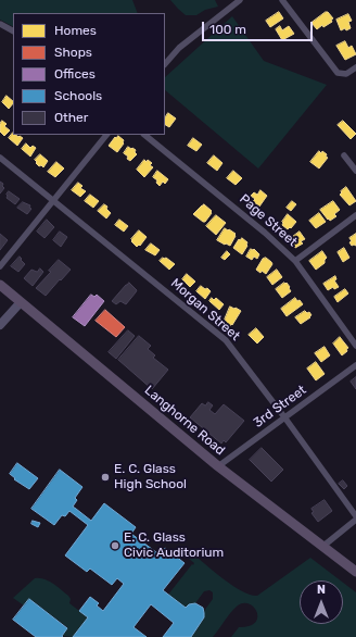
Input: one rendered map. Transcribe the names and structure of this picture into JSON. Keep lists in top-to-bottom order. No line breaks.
{"streets":{"main road":["Langhorne Road"],"street":["Page Street","Morgan Street","3rd Street"]},"crossings":[["Morgan Street","3rd Street"],["3rd Street","Langhorne Road"]],"places":["E. C. Glass High School","E. C. Glass Civic Auditorium"],"legend":["Homes","Shops","Offices","Schools","Other"],"scale_bar":"100 m","north":"top"}
